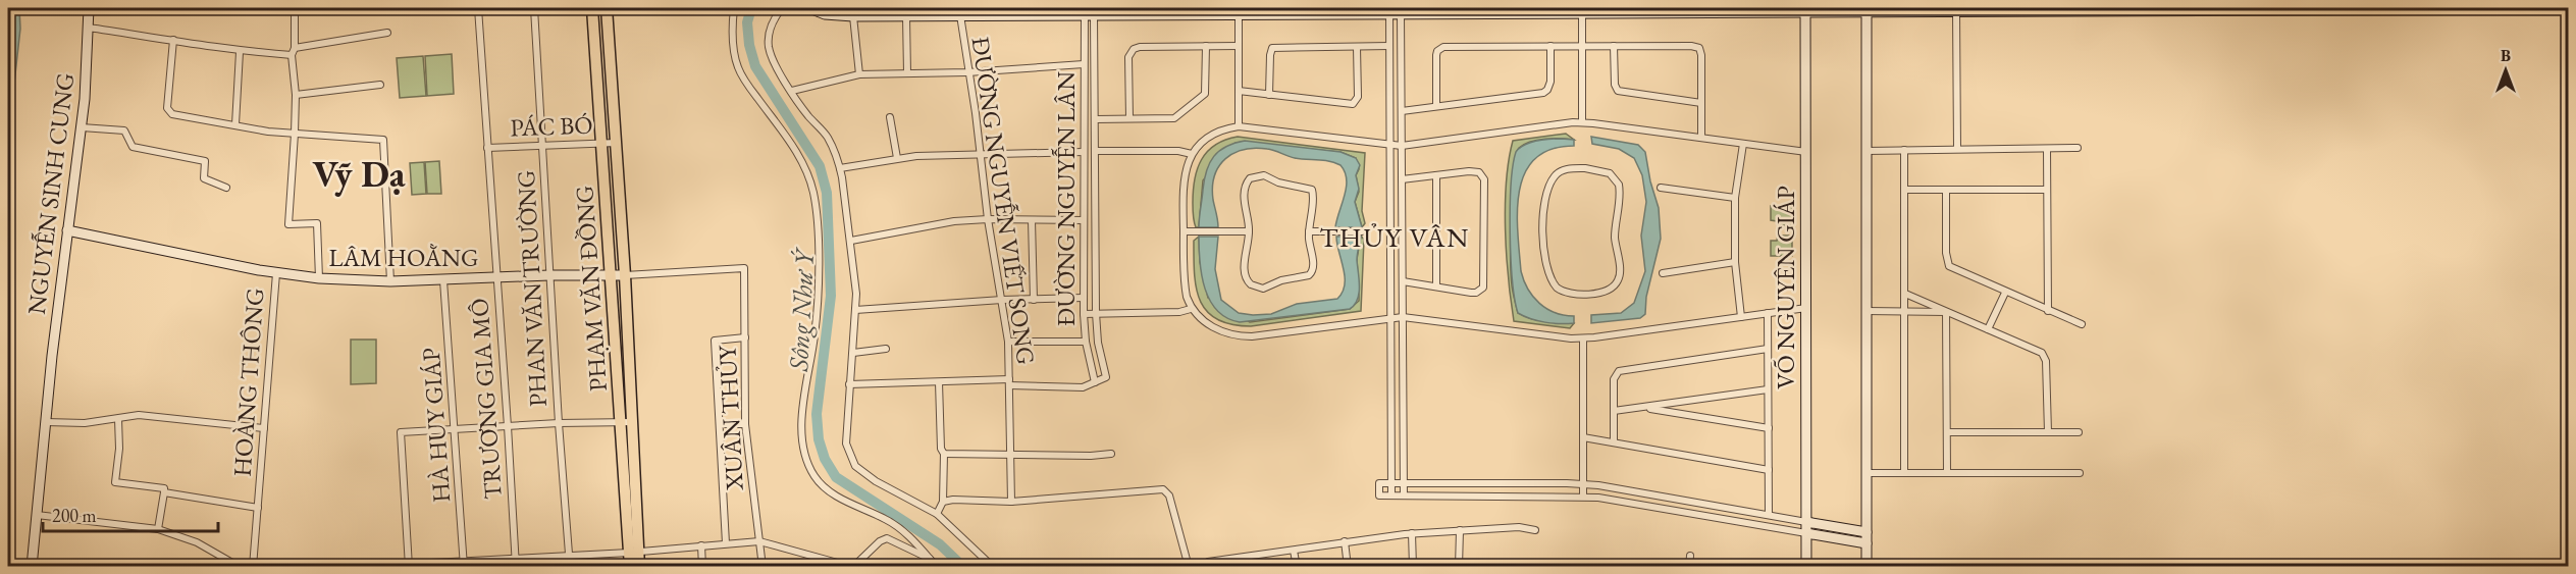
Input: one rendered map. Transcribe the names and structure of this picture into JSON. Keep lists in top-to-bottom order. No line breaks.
{"streets":{"main road":["PHẠM VĂN ĐỒNG"],"street":["PÁC BÓ","NGUYỄN SINH CUNG","ĐƯỜNG NGUYỄN LÂN","ĐƯỜNG NGUYỄN VIẾT SONG","LÂM HOẰNG","VÕ NGUYÊN GIÁP","PHAN VĂN TRƯỜNG","HOÀNG THÔNG","TRƯƠNG GIA MÔ","XUÂN THỦY","HÀ HUY GIÁP"]},"crossings":[["PÁC BÓ","PHAN VĂN TRƯỜNG"],["PÁC BÓ","PHẠM VĂN ĐỒNG"],["PÁC BÓ","TRƯƠNG GIA MÔ"],["NGUYỄN SINH CUNG","LÂM HOẰNG"],["LÂM HOẰNG","PHAN VĂN TRƯỜNG"],["LÂM HOẰNG","PHẠM VĂN ĐỒNG"],["LÂM HOẰNG","HOÀNG THÔNG"],["LÂM HOẰNG","TRƯƠNG GIA MÔ"],["LÂM HOẰNG","XUÂN THỦY"],["LÂM HOẰNG","HÀ HUY GIÁP"]],"districts":["Vỹ Dạ","THỦY VÂN"],"water":["Sông Như Ý"],"scale_bar":"200 m","north":"top"}
